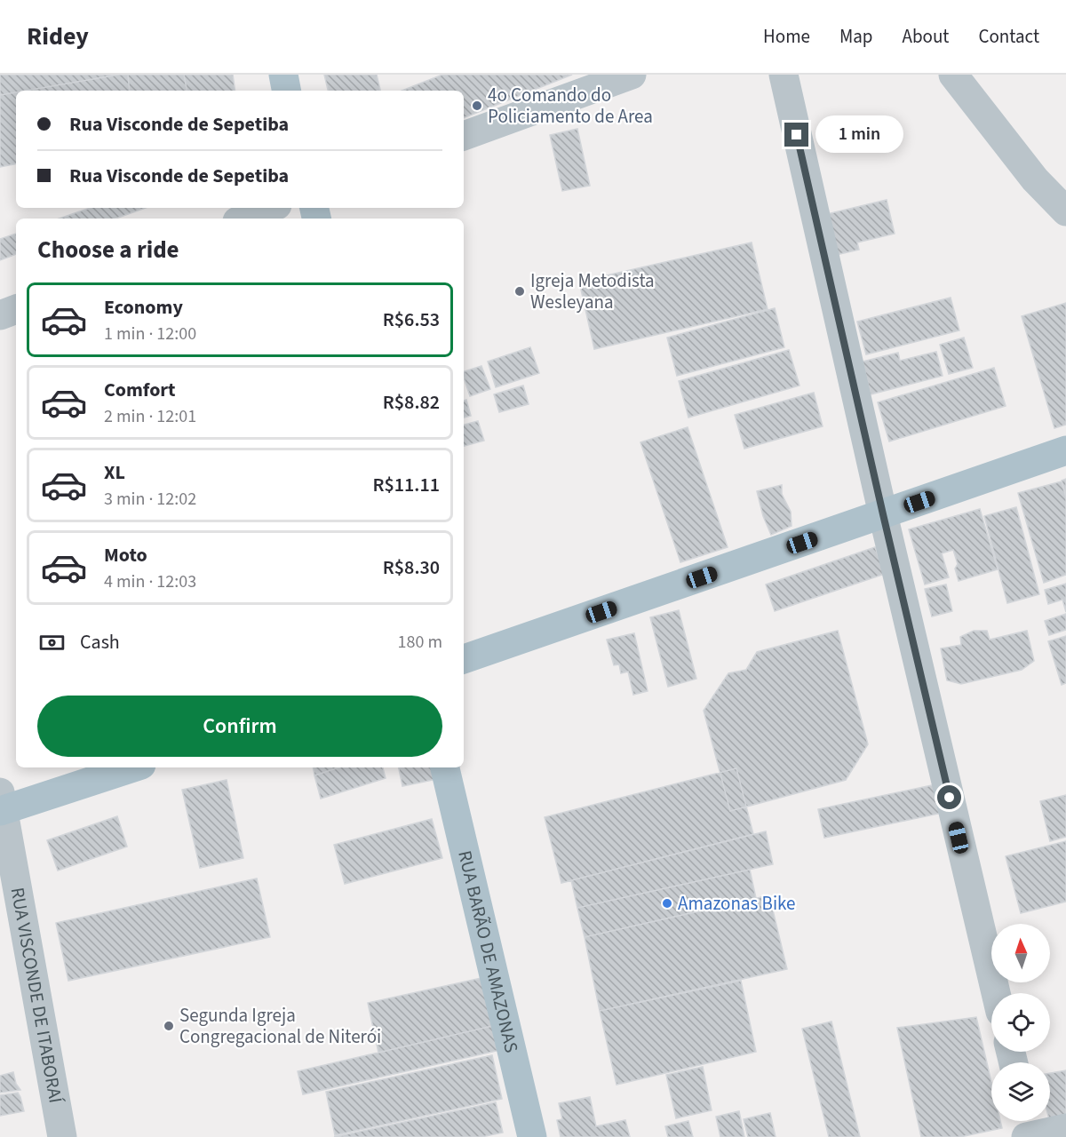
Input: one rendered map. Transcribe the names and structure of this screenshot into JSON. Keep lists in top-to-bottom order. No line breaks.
{"streets":{"main road":["RUA BARÃO DE AMAZONAS"],"street":["RUA VISCONDE DE ITABORAÍ"]},"places":["4o Comando do Policiamento de Area","Igreja Metodista Wesleyana","Amazonas Bike","Segunda Igreja Congregacional de Niterói"],"north":"top","page":{"header":"Ridey","nav":["Home","Map","About","Contact"],"banner":["Rua Visconde de Sepetiba","Rua Visconde de Sepetiba"],"bubble":"1 min","heading":"Choose a ride","list":[{"name":"Economy","note":"1 min · 12:00","value":"R$6.53"},{"name":"Comfort","note":"2 min · 12:01","value":"R$8.82"},{"name":"XL","note":"3 min · 12:02","value":"R$11.11"},{"name":"Moto","note":"4 min · 12:03","value":"R$8.30"}],"pay":["Cash","180 m"],"buttons":"Confirm"}}
